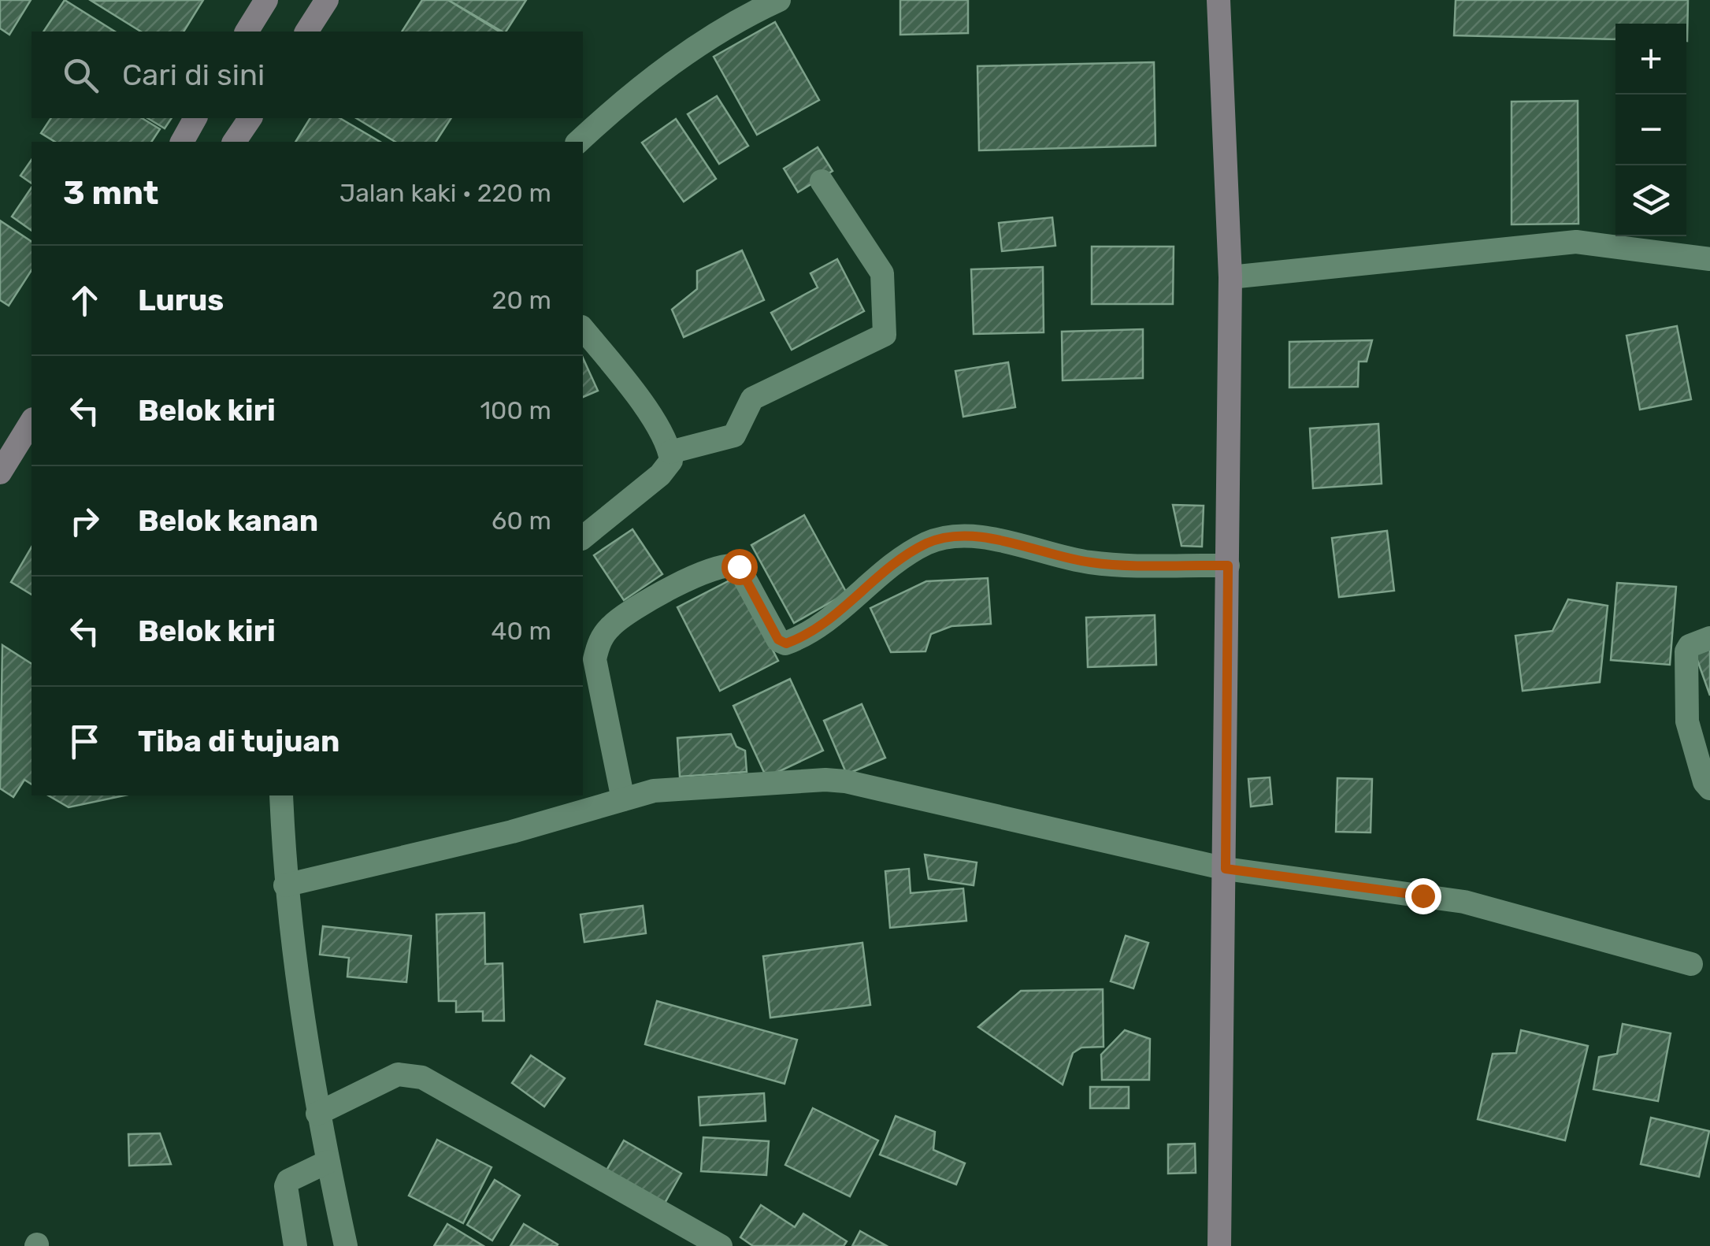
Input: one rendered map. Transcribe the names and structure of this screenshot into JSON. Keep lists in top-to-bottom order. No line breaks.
{"page":{"map_buttons":["+","−"],"search":"Cari di sini","heading":["3 mnt","Jalan kaki · 220 m"],"list":[["Lurus","20 m"],["Belok kiri","100 m"],["Belok kanan","60 m"],["Belok kiri","40 m"],"Tiba di tujuan"]}}
